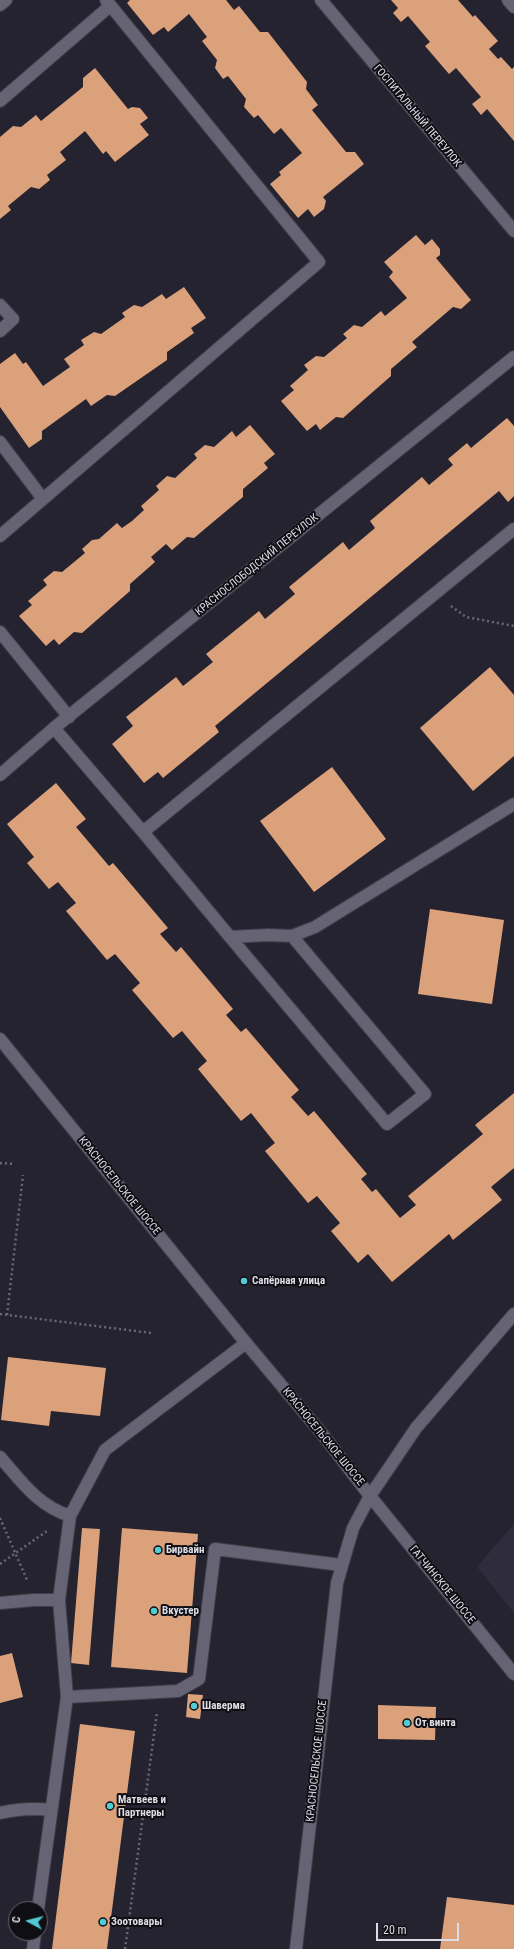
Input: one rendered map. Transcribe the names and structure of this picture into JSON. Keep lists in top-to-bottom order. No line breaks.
{"streets":{"street":["ГОСПИТАЛЬНЫЙ ПЕРЕУЛОК","КРАСНОСЛОБОДСКИЙ ПЕРЕУЛОК","КРАСНОСЕЛЬСКОЕ ШОССЕ","ГАТЧИНСКОЕ ШОССЕ"]},"crossings":[["КРАСНОСЕЛЬСКОЕ ШОССЕ","ГАТЧИНСКОЕ ШОССЕ"]],"places":["Сапёрная улица","Бирвайн","Вкустер","Шаверма","От винта","Матвеев и Партнеры","Зоотовары"],"scale_bar":"20 m","north":"left"}
